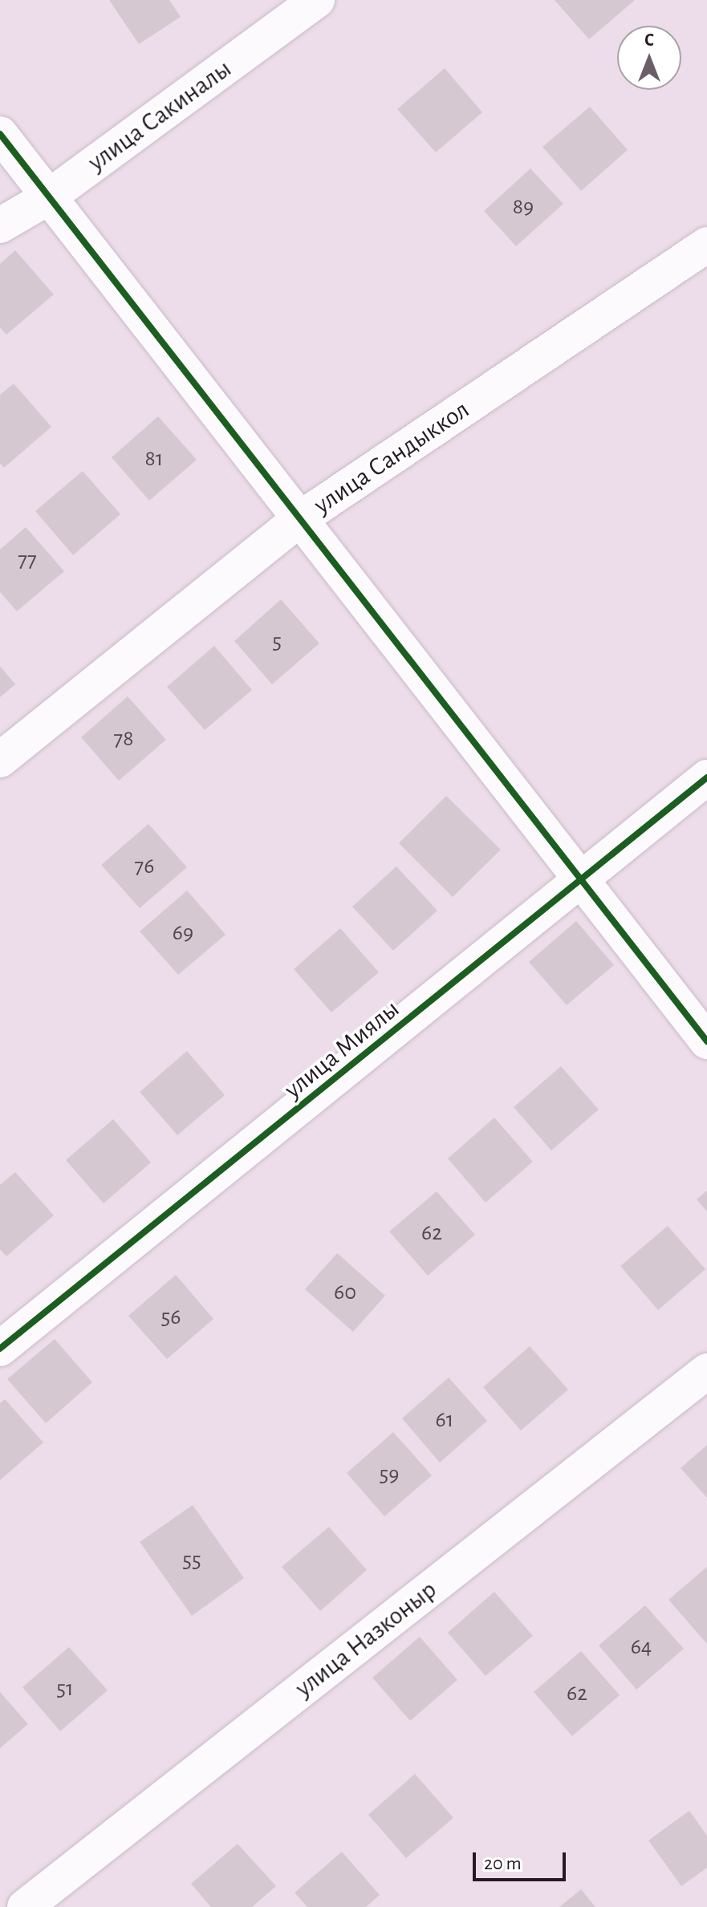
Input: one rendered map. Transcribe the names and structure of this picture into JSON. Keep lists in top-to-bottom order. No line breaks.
{"streets":{"street":["улица Сакиналы","улица Сандыккол","улица Миялы","улица Назконыр"]},"house_numbers":["89","81","77","5","78","76","69","62","60","56","61","59","55","64","51","62"],"scale_bar":"20 m","north":"top"}
